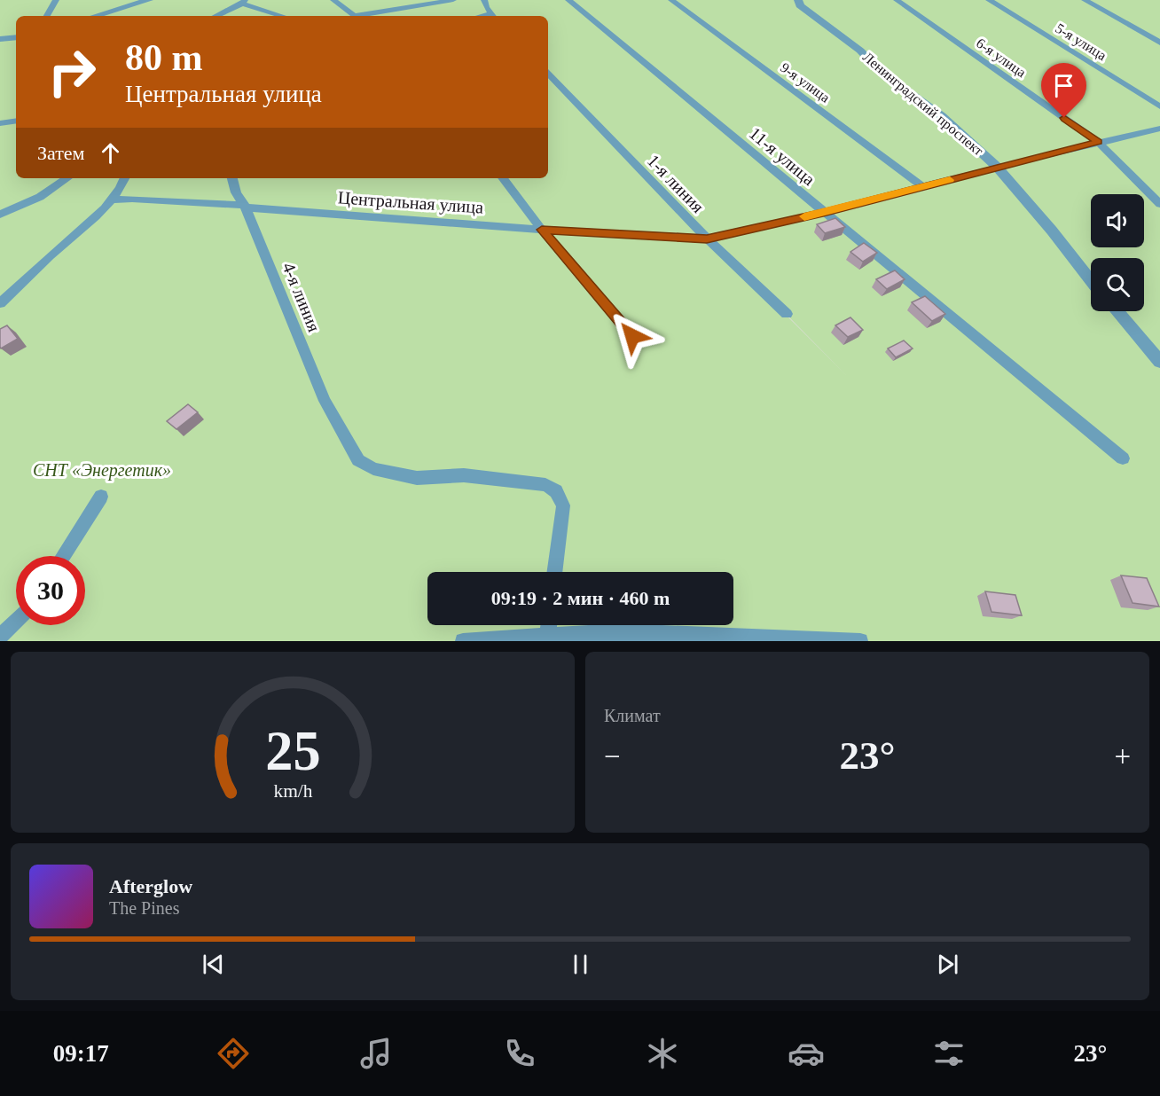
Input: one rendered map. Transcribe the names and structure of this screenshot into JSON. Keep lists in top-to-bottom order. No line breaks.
{"streets":{"street":["5-я улица","6-я улица","9-я улица","Ленинградский проспект","11-я улица","1-я линия","Центральная улица","4-я линия"]},"crossings":[["6-я улица","Центральная улица"],["9-я улица","Центральная улица"],["Ленинградский проспект","Центральная улица"],["11-я улица","Центральная улица"],["1-я линия","Центральная улица"],["Центральная улица","4-я линия"]],"parks":["СНТ «Энергетик»"],"page":{"turn":["80 m","Центральная улица"],"then":"Затем","limit":"30","trip":"09:19 · 2 мин · 460 m","tile":"Климат","heat":["−","23°","+"],"song":["Afterglow","The Pines"],"tabs":["09:17","23°"],"gauge":["25","km/h"]}}
